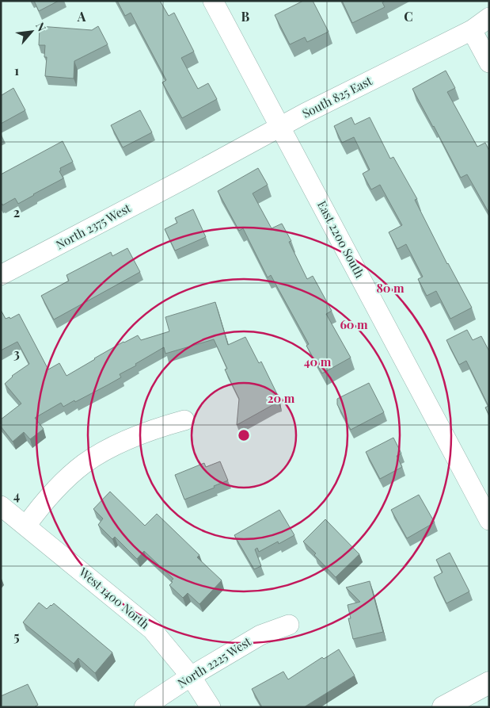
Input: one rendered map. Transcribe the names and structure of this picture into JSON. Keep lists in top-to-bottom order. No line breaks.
{"streets":{"street":["South 825 East","North 2375 West","East 2200 South","West 1400 North","North 2225 West"]},"crossings":[["South 825 East","North 2375 West"],["South 825 East","East 2200 South"],["West 1400 North","North 2225 West"]],"north":"top right","grid":{"columns":["A","B","C"],"rows":["1","2","3","4","5"]},"rings":["80 m","60 m","40 m","20 m"]}
